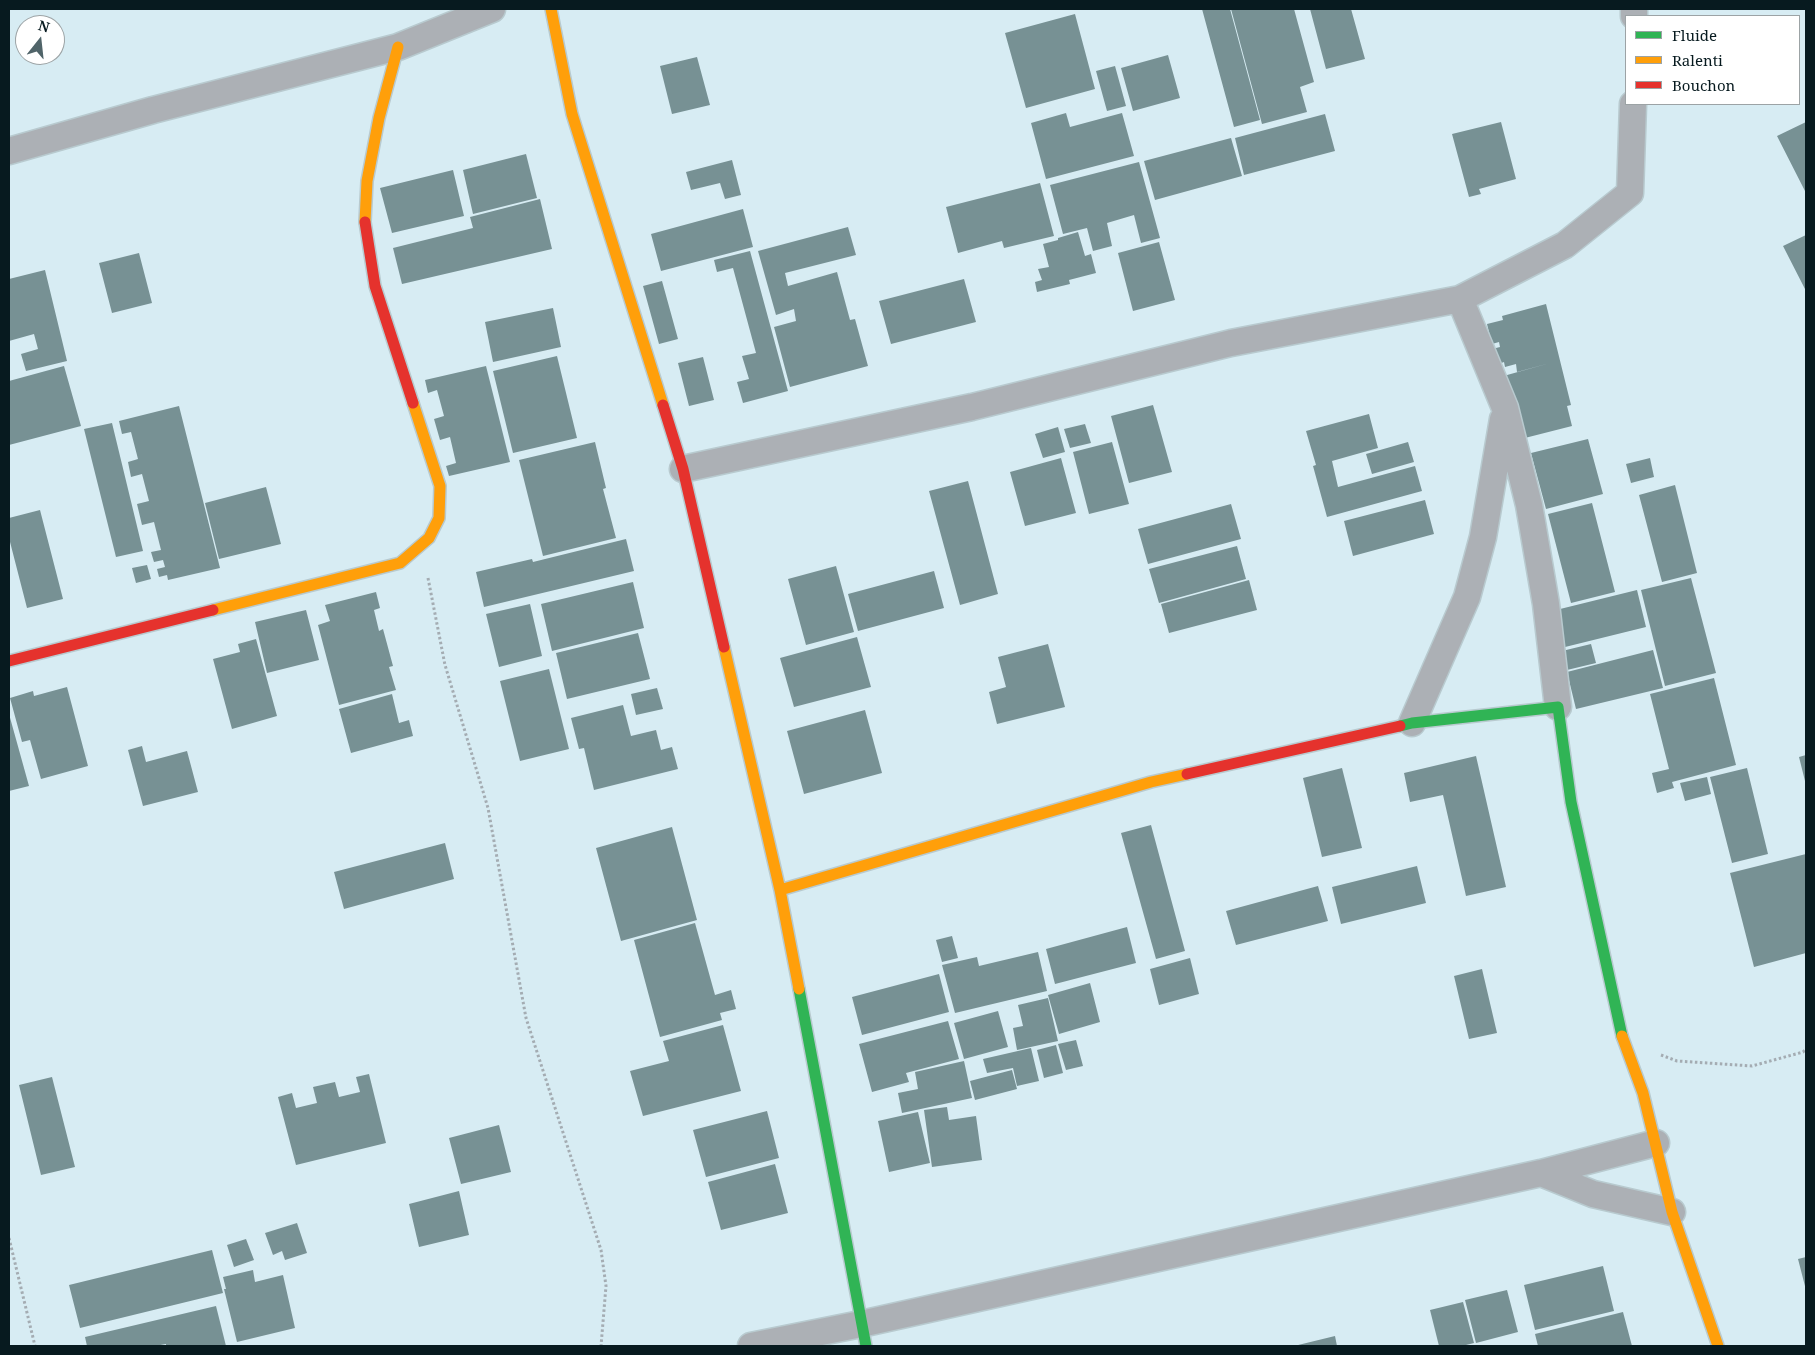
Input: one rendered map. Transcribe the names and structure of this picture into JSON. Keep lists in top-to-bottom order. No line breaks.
{"legend":["Fluide","Ralenti","Bouchon"],"north":"top"}
